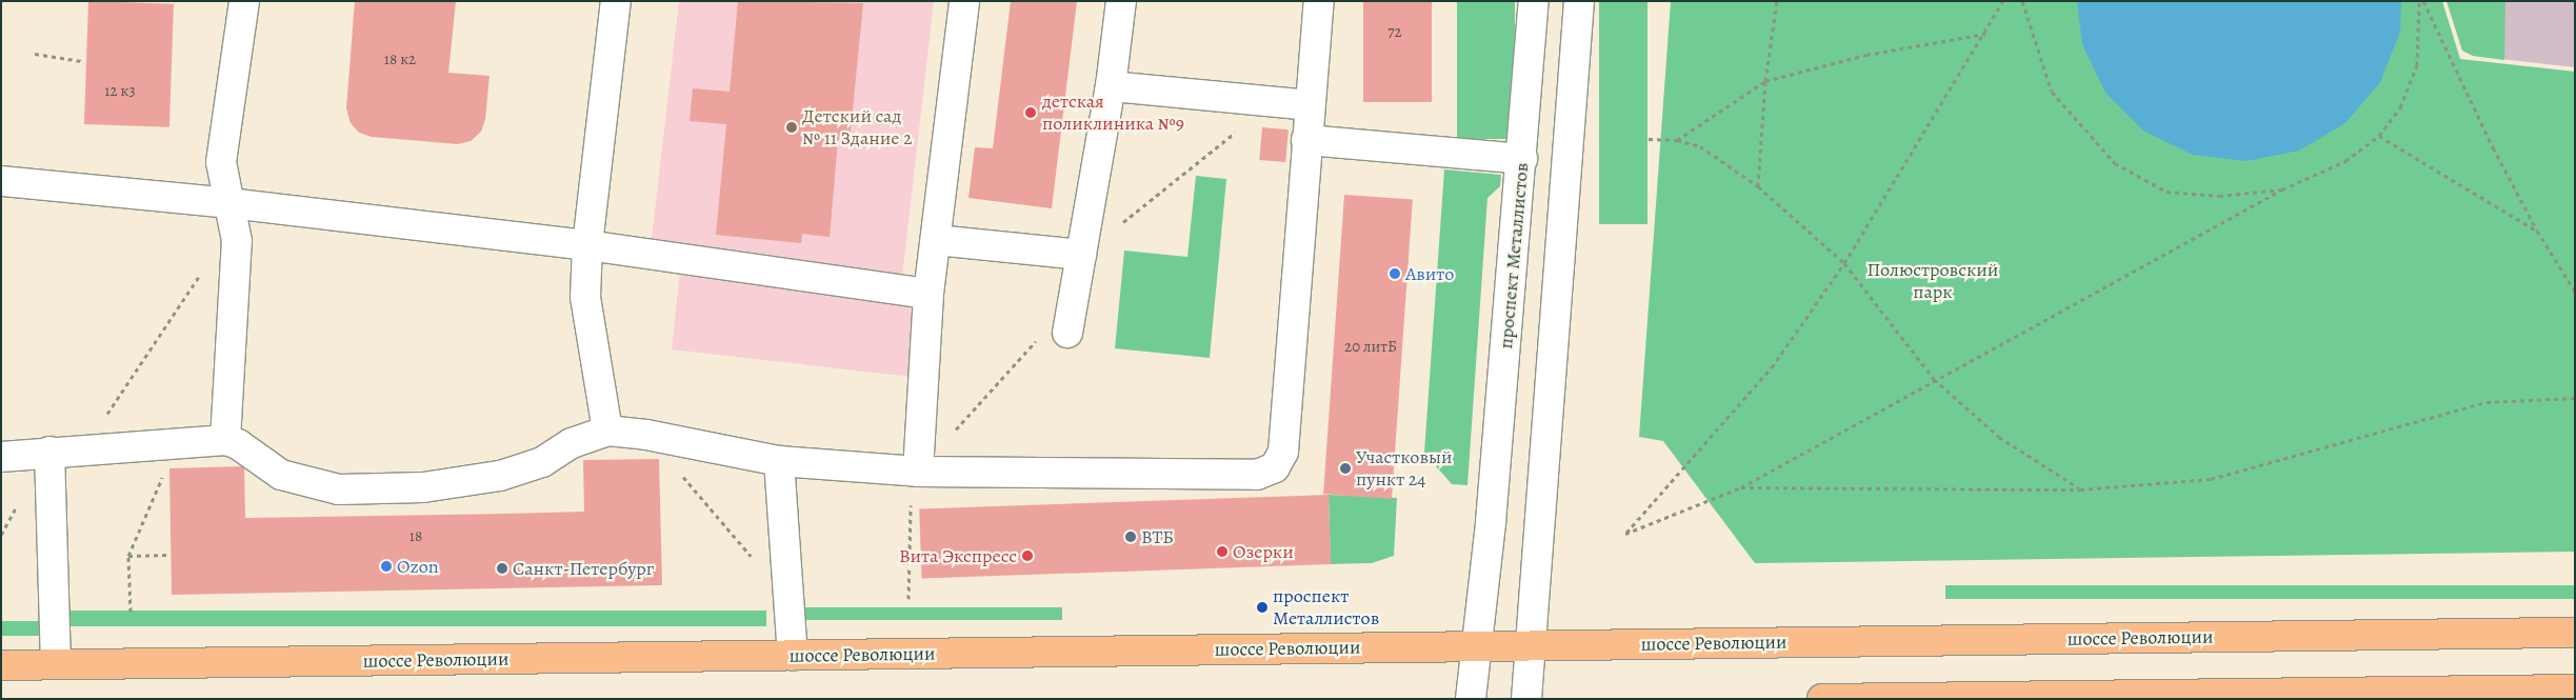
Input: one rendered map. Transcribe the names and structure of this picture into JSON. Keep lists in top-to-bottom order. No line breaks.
{"streets":{"main road":["шоссе Революции"],"street":["проспект Металлистов"]},"crossings":[["проспект Металлистов","шоссе Революции"]],"parks":["Полюстровский парк"],"places":["детская поликлиника №9","Детский сад № 11 Здание 2","Авито","Участковый пункт 24","ВТБ","Озерки","Вита Экспресс","Ozon","Санкт-Петербург","проспект Металлистов"],"house_numbers":["72","18 к2","12 к3","20 литБ","18"]}
